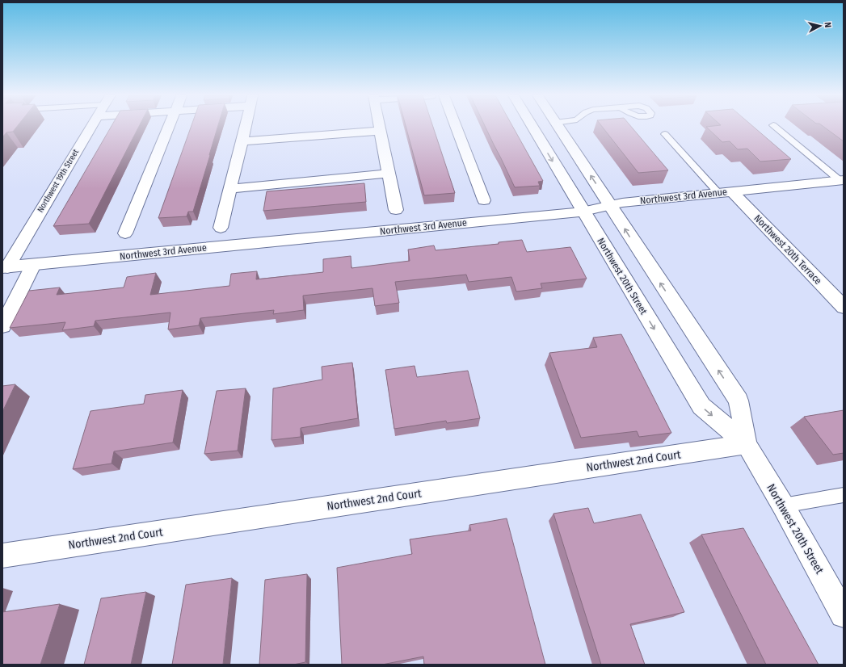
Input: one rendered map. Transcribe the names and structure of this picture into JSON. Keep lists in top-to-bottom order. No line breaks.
{"streets":{"street":["Northwest 19th Street","Northwest 3rd Avenue","Northwest 20th Terrace","Northwest 20th Street","Northwest 2nd Court"]},"crossings":[["Northwest 19th Street","Northwest 3rd Avenue"],["Northwest 3rd Avenue","Northwest 20th Terrace"],["Northwest 3rd Avenue","Northwest 20th Street"],["Northwest 20th Street","Northwest 2nd Court"]],"north":"right"}
